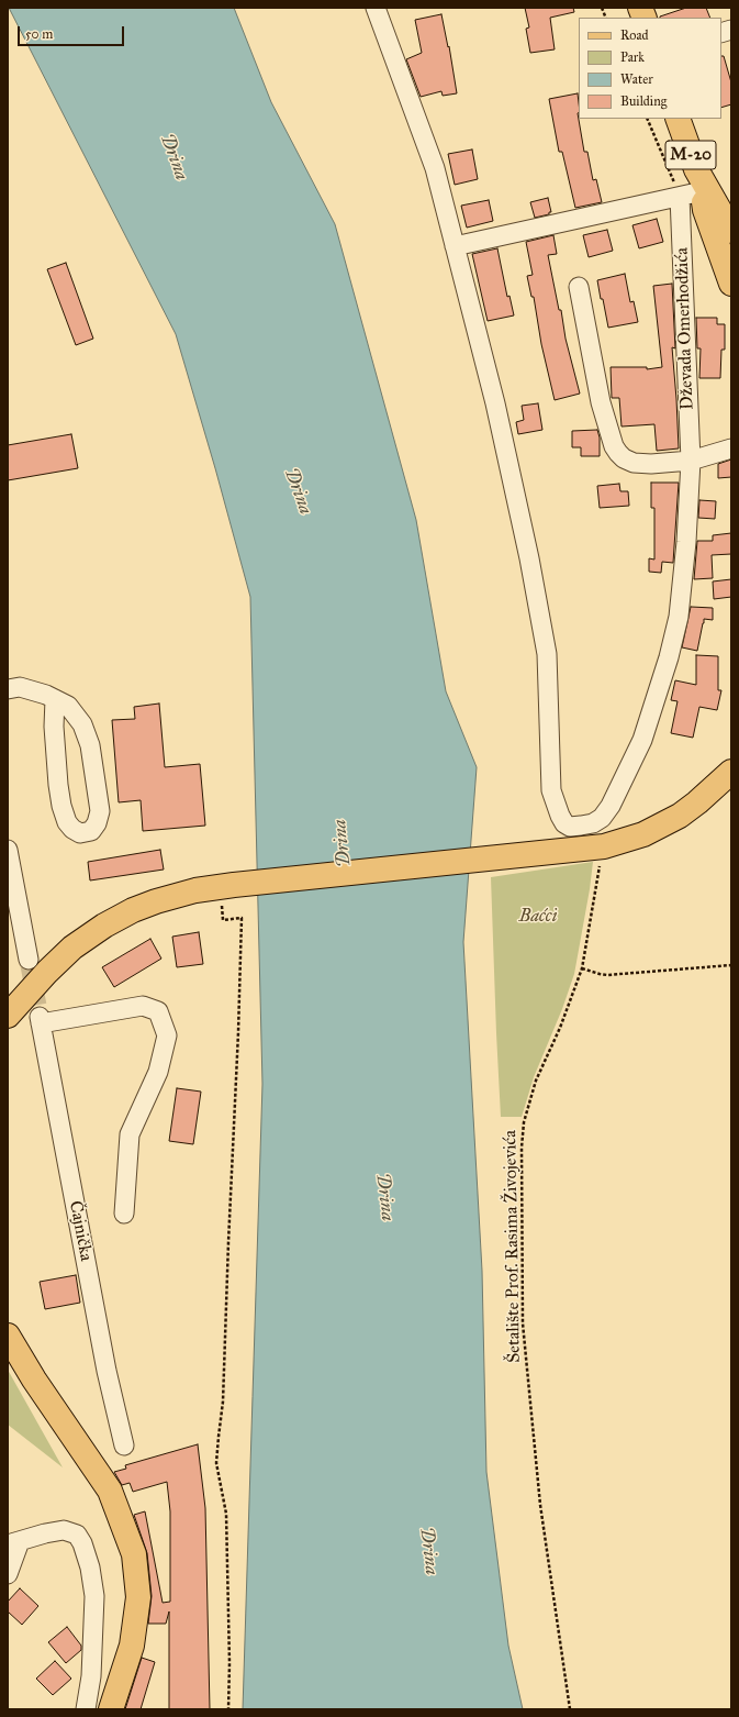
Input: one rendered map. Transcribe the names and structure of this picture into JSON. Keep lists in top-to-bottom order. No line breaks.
{"streets":{"main road":["M-20"],"street":["Dževada Omerhodžića","Čajnička"],"path":["Šetalište Prof. Rasima Živojevića"]},"water":["Drina"],"parks":["Baćci"],"legend":["Road","Park","Water","Building"],"scale_bar":"50 m"}
